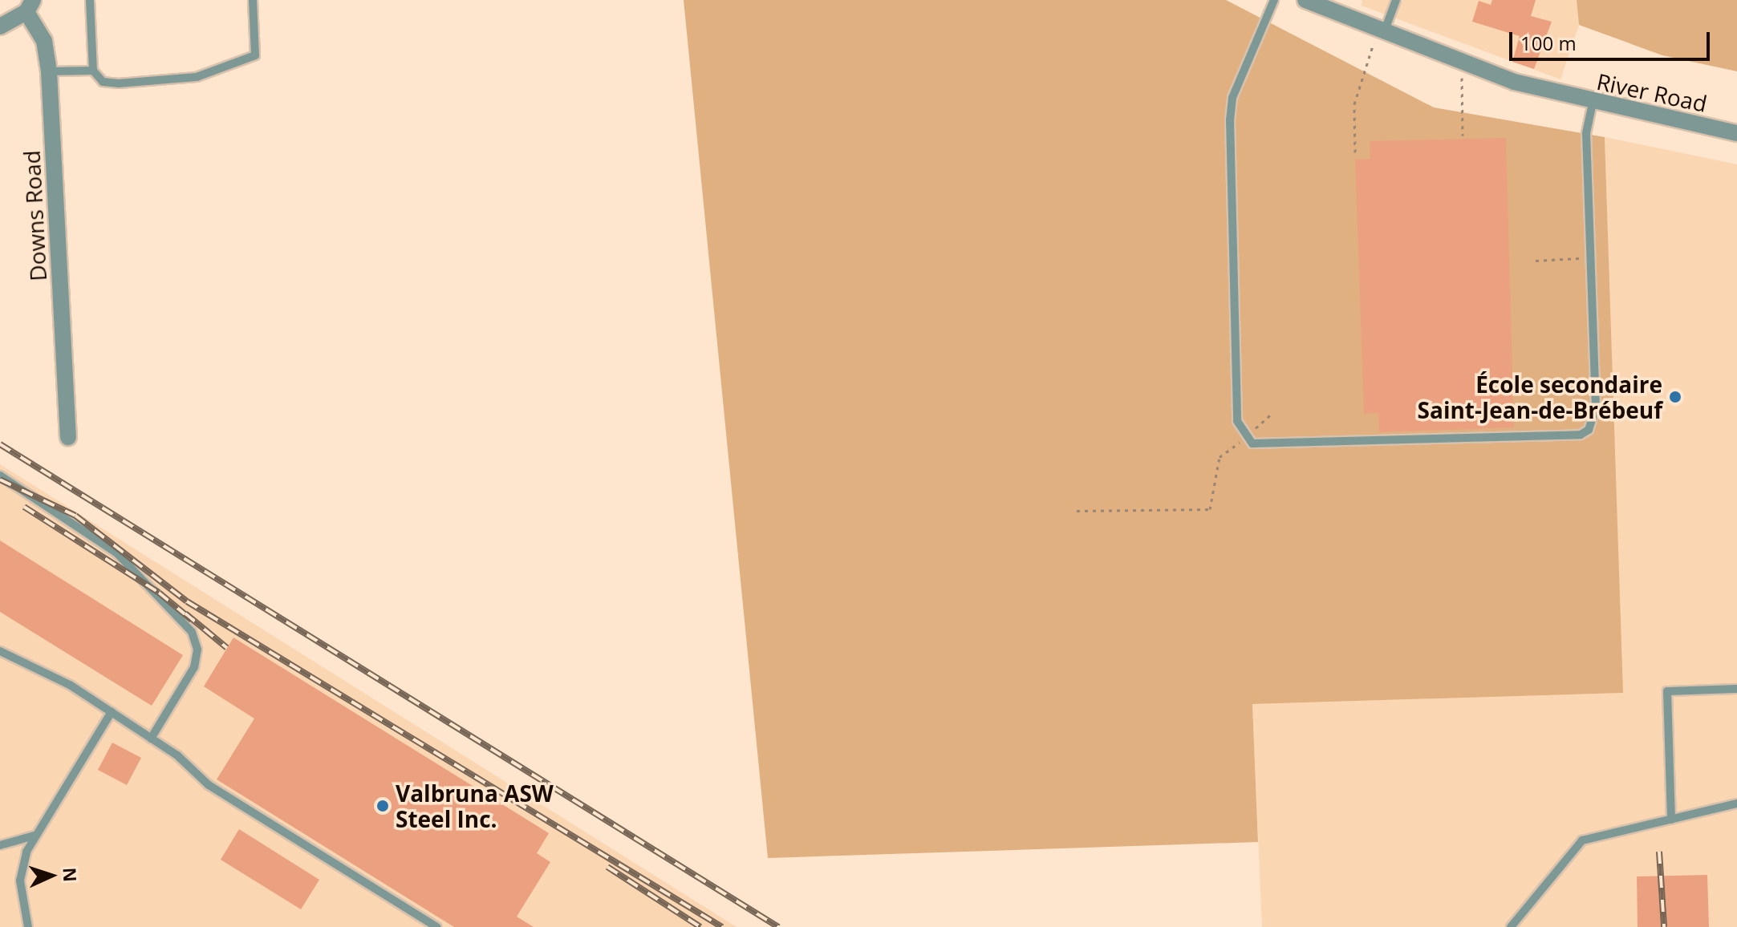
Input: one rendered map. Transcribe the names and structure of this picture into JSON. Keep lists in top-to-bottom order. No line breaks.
{"streets":{"street":["River Road","Downs Road"]},"places":["École secondaire Saint-Jean-de-Brébeuf","Valbruna ASW Steel Inc."],"scale_bar":"100 m","north":"right"}
